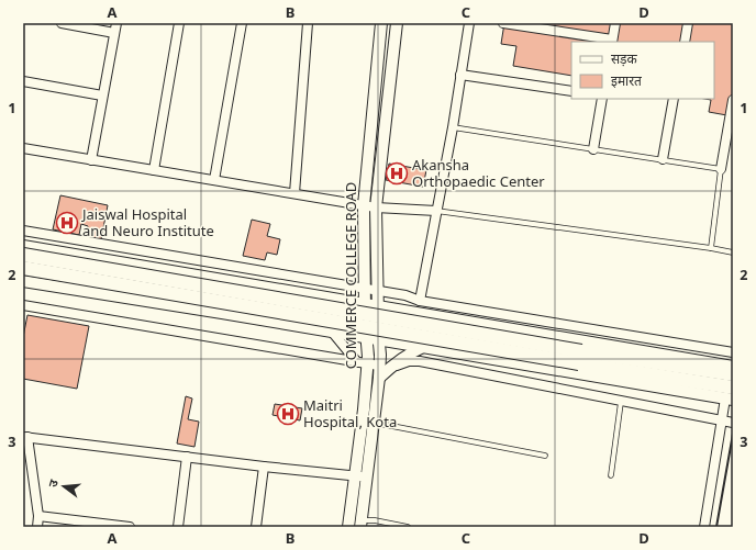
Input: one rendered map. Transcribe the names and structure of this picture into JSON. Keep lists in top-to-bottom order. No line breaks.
{"streets":{"street":["COMMERCE COLLEGE ROAD"]},"places":{"hospital":["Akansha Orthopaedic Center","Jaiswal Hospital and Neuro Institute","Maitri Hospital, Kota"]},"legend":["सड़क","इमारत"],"north":"left","grid":{"columns":["A","B","C","D"],"rows":["1","2","3"]}}
